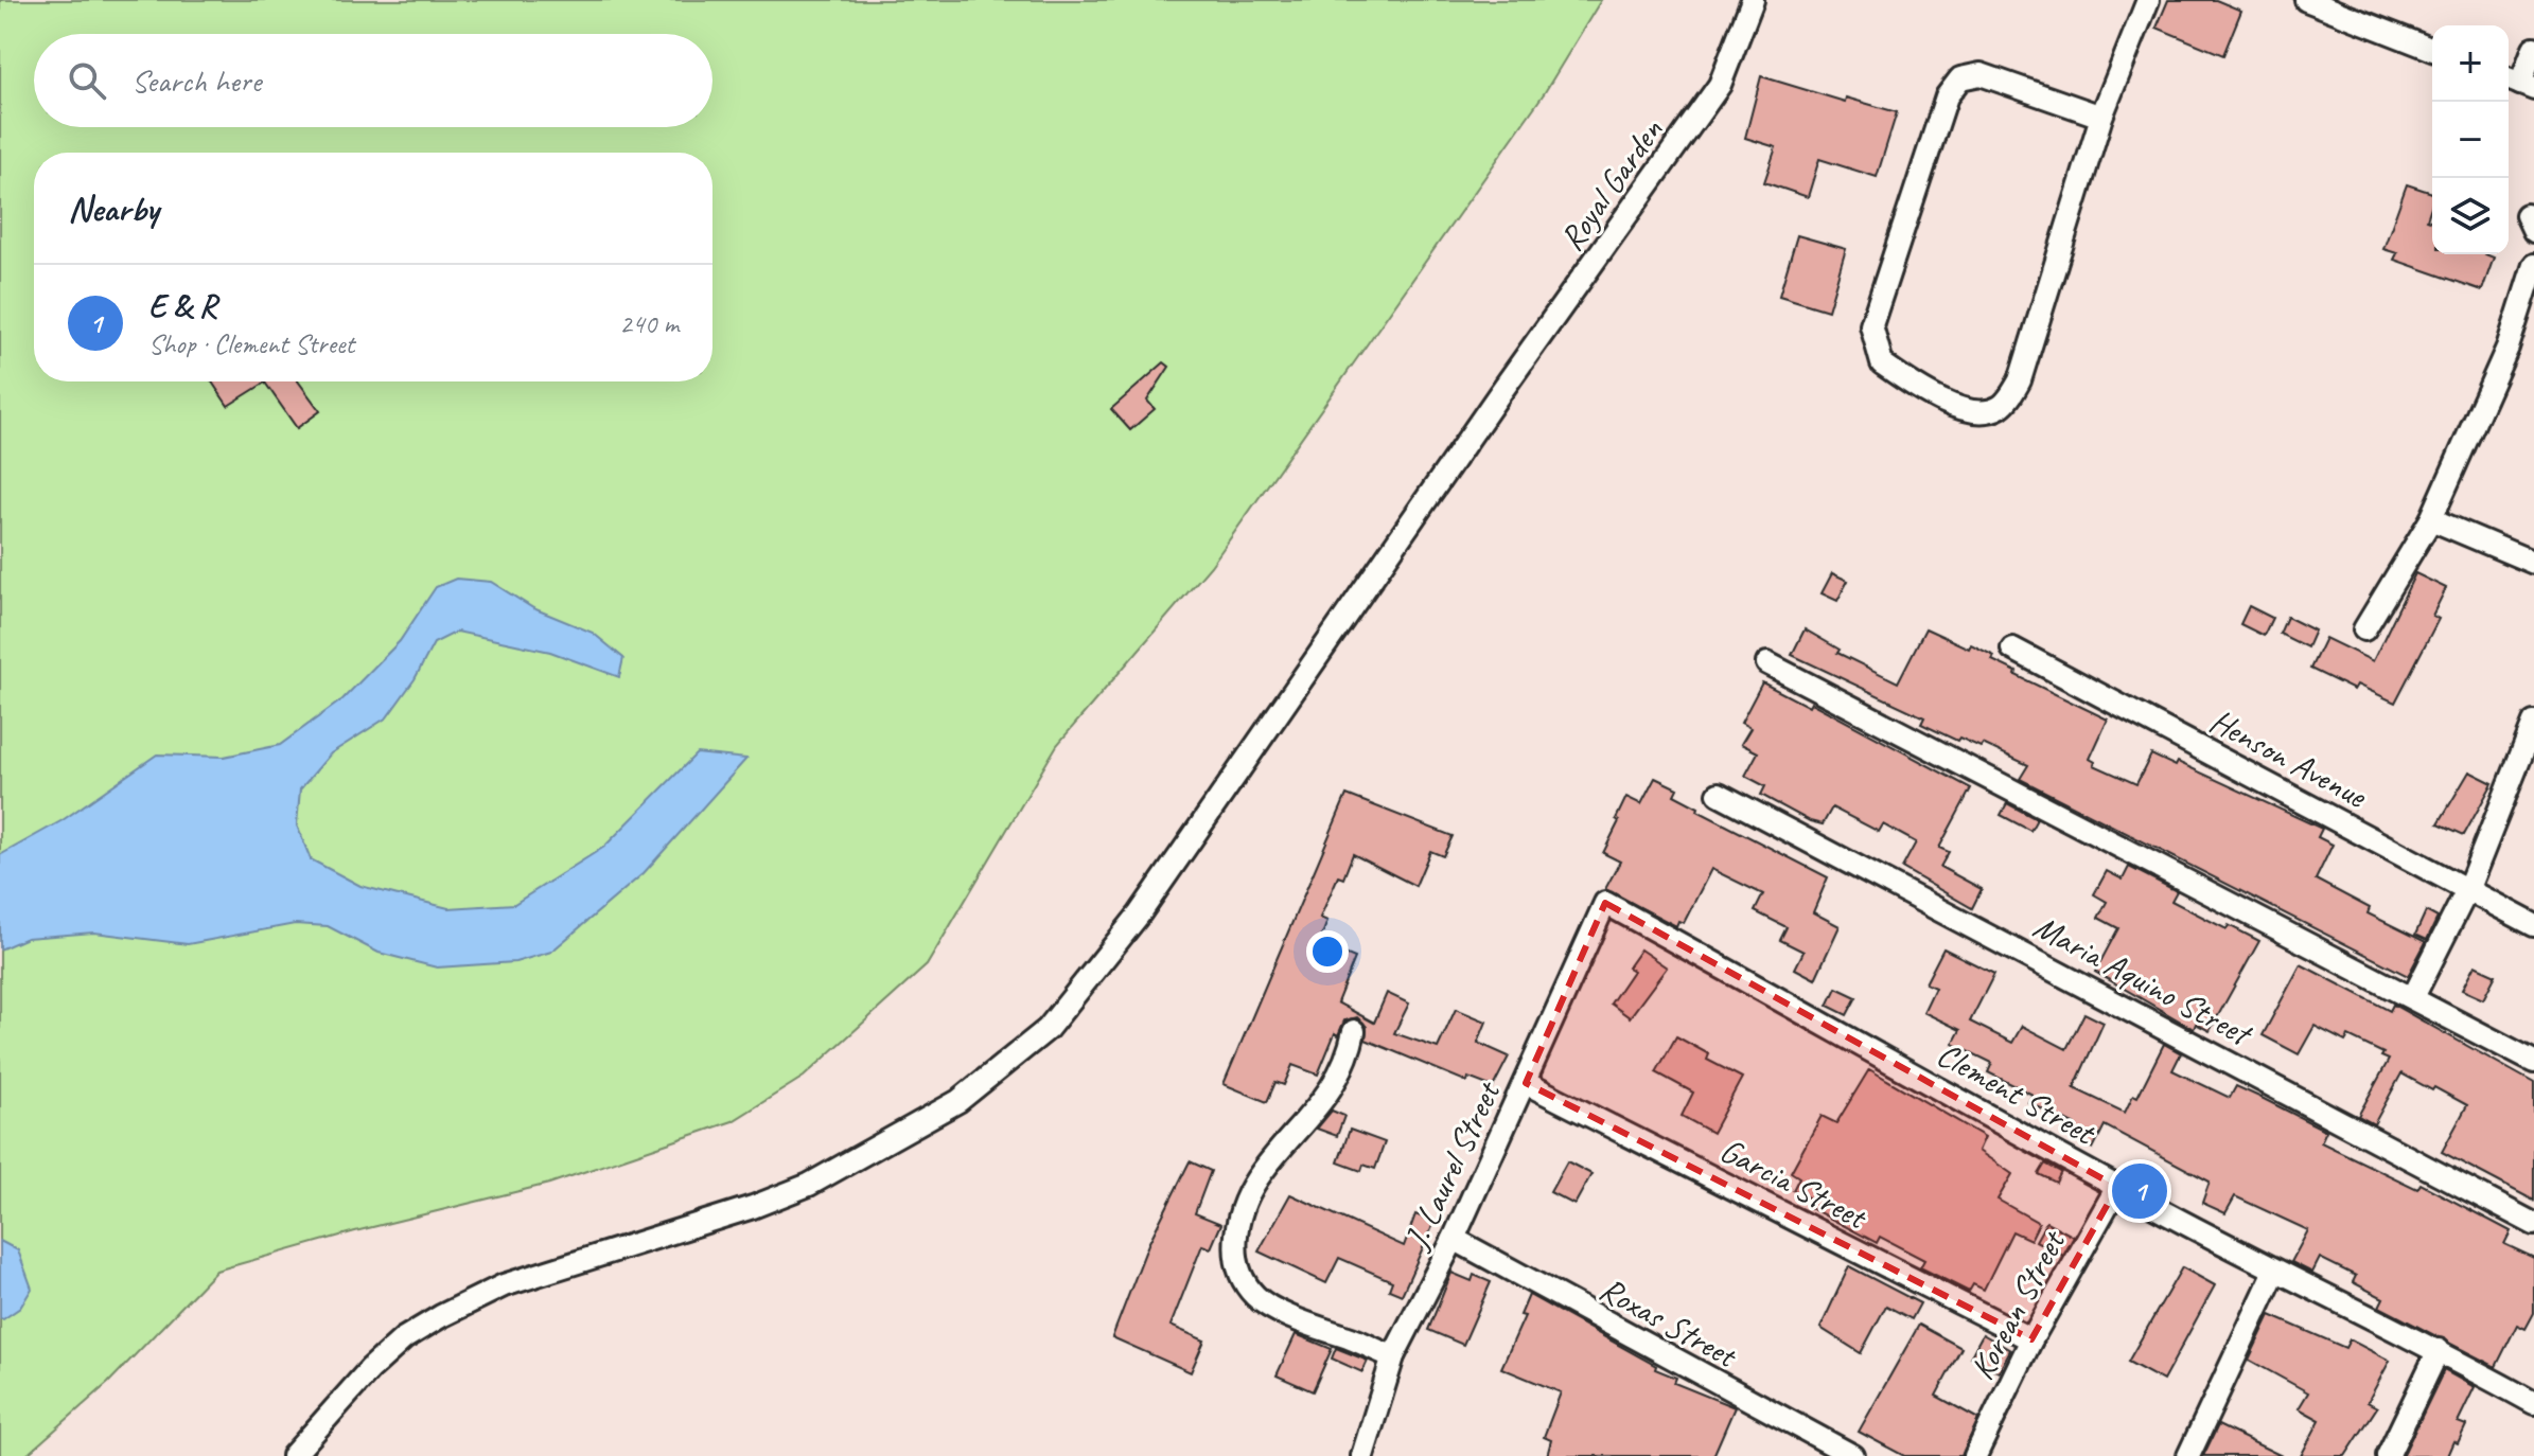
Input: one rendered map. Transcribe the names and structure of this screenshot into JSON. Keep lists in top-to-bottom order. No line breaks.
{"streets":{"street":["Royal Garden","Henson Avenue","Maria Aquino Street","Clement Street","J. Laurel Street","Garcia Street","Korean Street","Roxas Street"]},"crossings":[["Clement Street","J. Laurel Street"],["Clement Street","Korean Street"],["J. Laurel Street","Garcia Street"],["J. Laurel Street","Roxas Street"],["Garcia Street","Korean Street"]],"page":{"map_buttons":["+","−"],"search":"Search here","heading":"Nearby","list":[{"mark":"1","name":"E & R","note":"Shop · Clement Street","value":"240 m"}],"pins":"1"}}
